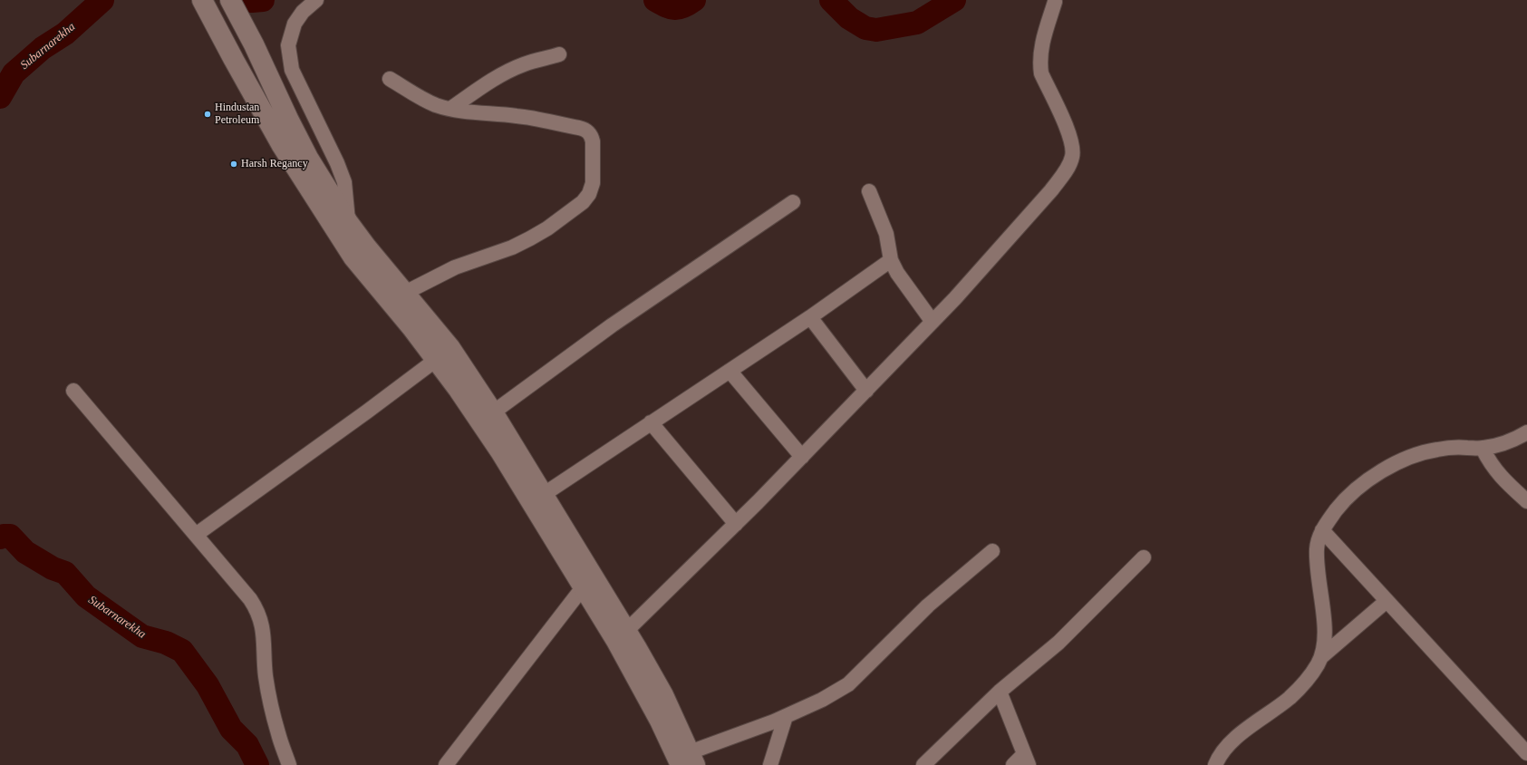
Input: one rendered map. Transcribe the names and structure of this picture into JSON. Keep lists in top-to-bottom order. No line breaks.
{"water":["Subarnarekha"],"places":["Hindustan Petroleum","Harsh Regancy"]}
